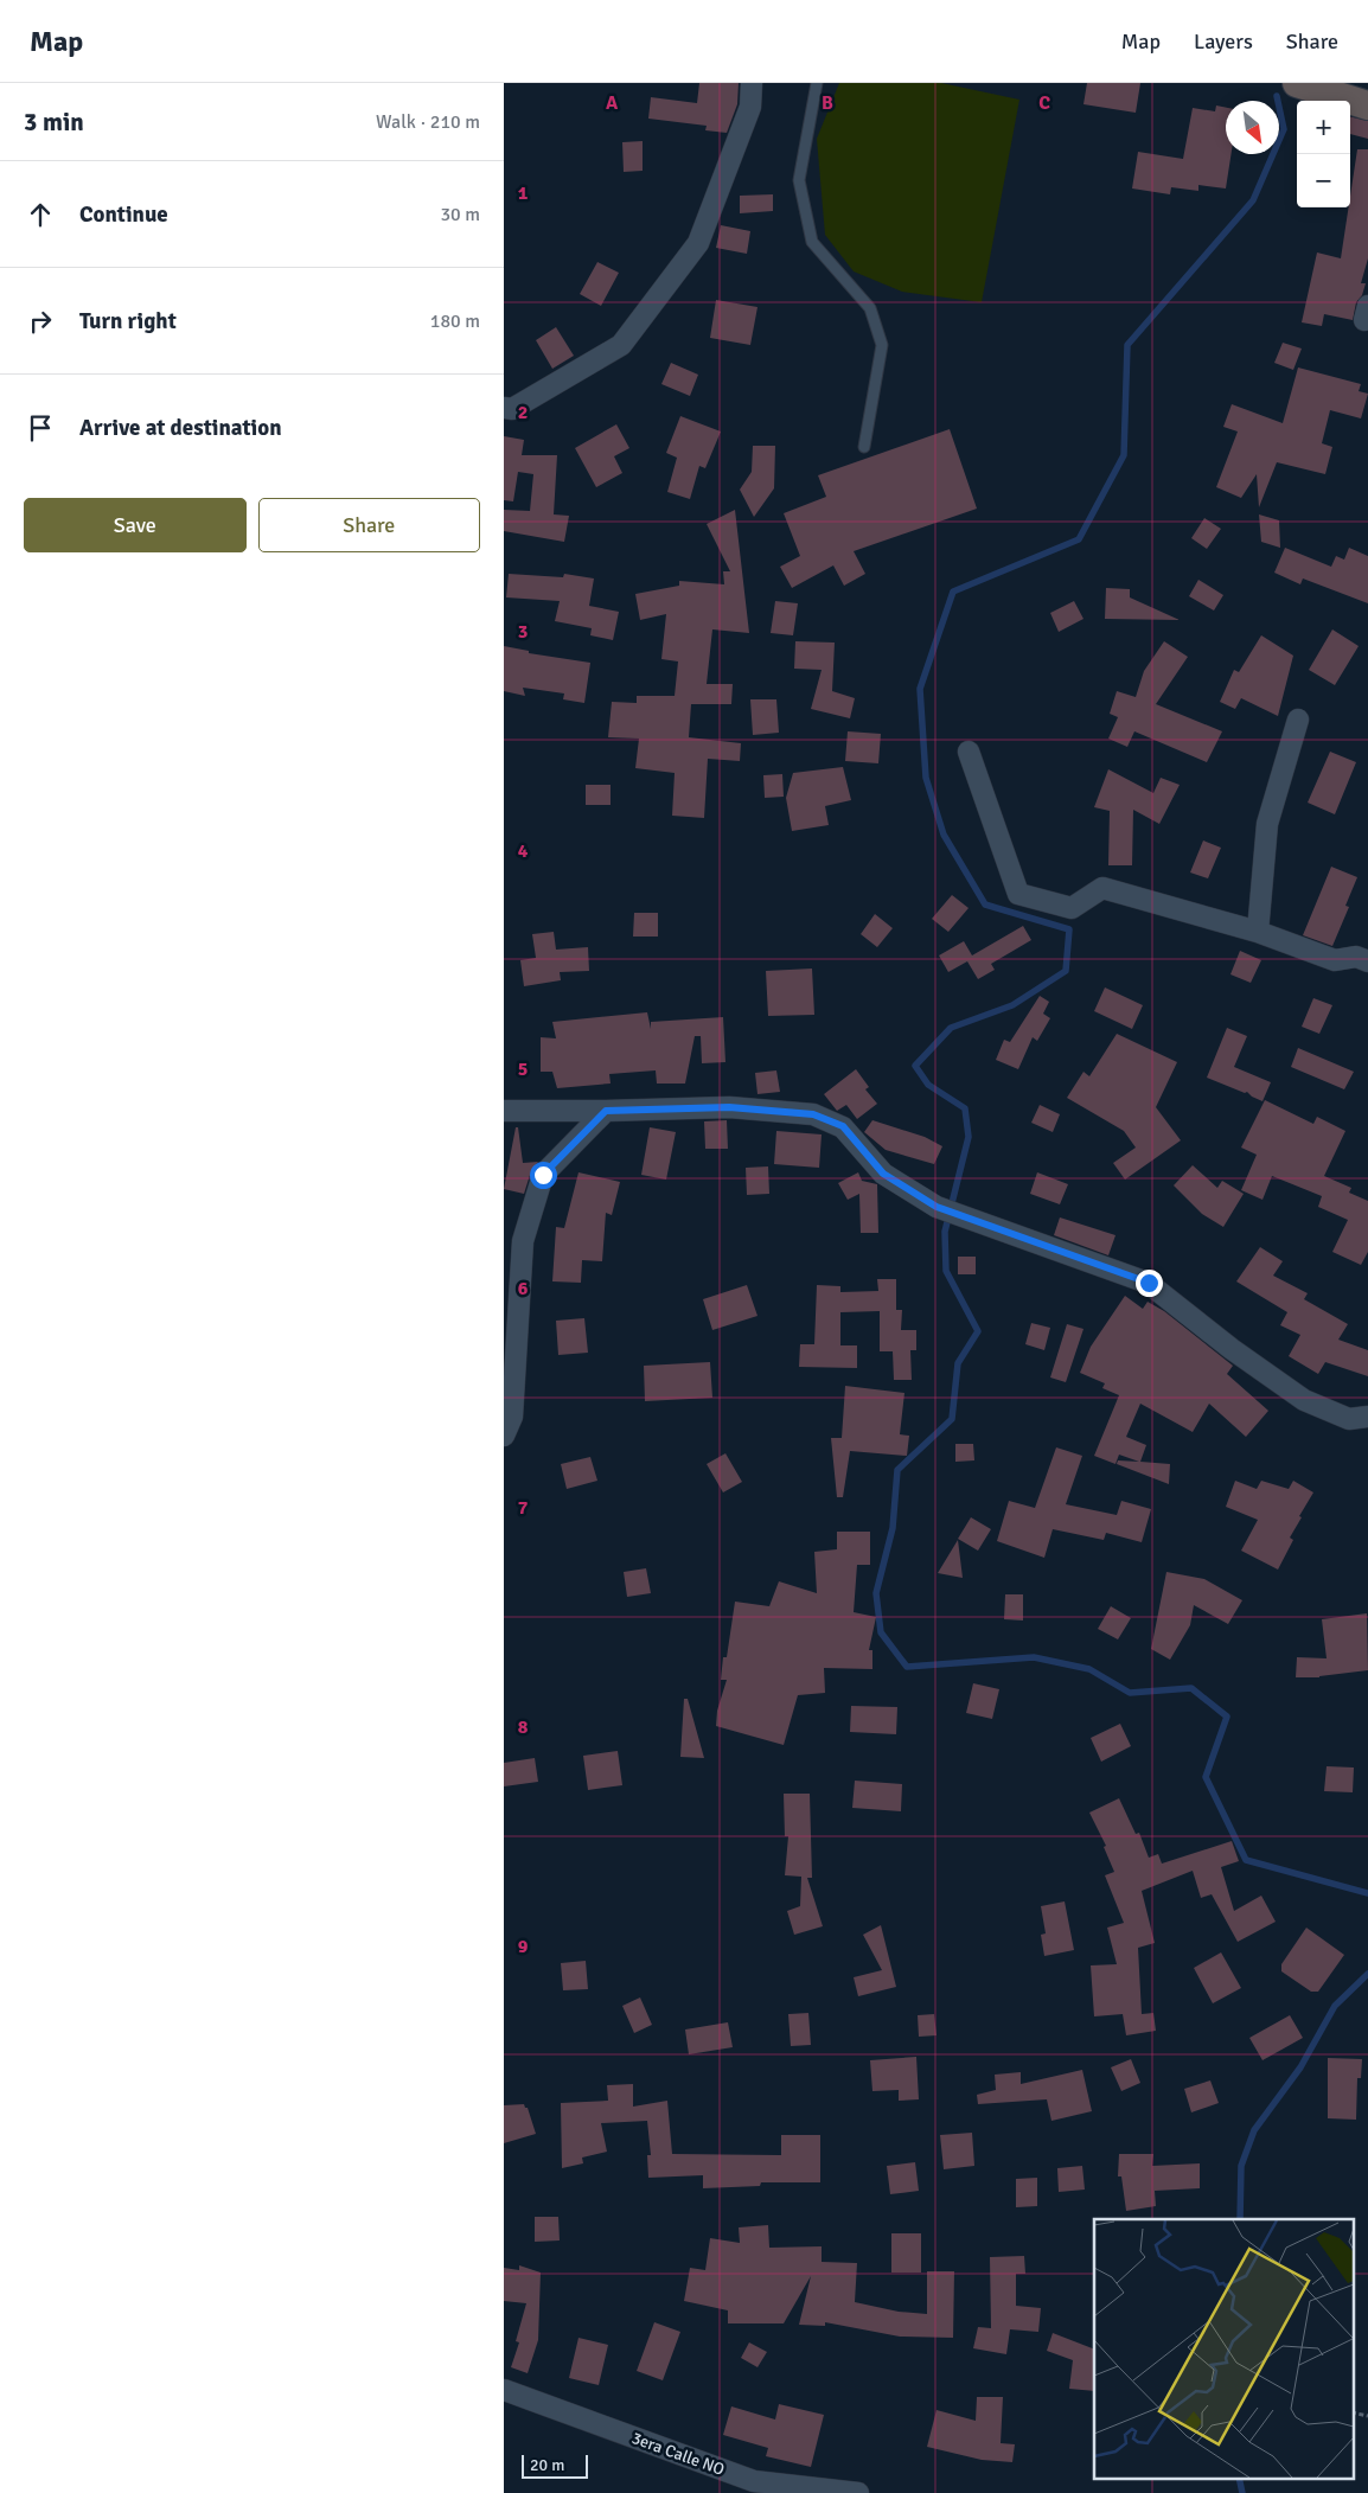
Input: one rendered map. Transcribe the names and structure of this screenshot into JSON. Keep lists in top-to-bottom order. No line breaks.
{"streets":{"street":["3era Calle NO"]},"scale_bar":"20 m","north":"bottom right","page":{"header":"Map","nav":["Map","Layers","Share"],"heading":["3 min","Walk · 210 m"],"map_buttons":["+","−"],"list":[["Continue","30 m"],["Turn right","180 m"],"Arrive at destination"],"buttons":["Save","Share"],"scale":"20 m"},"grid":{"columns":["A","B","C"],"rows":["1","2","3","4","5","6","7","8","9"]}}
